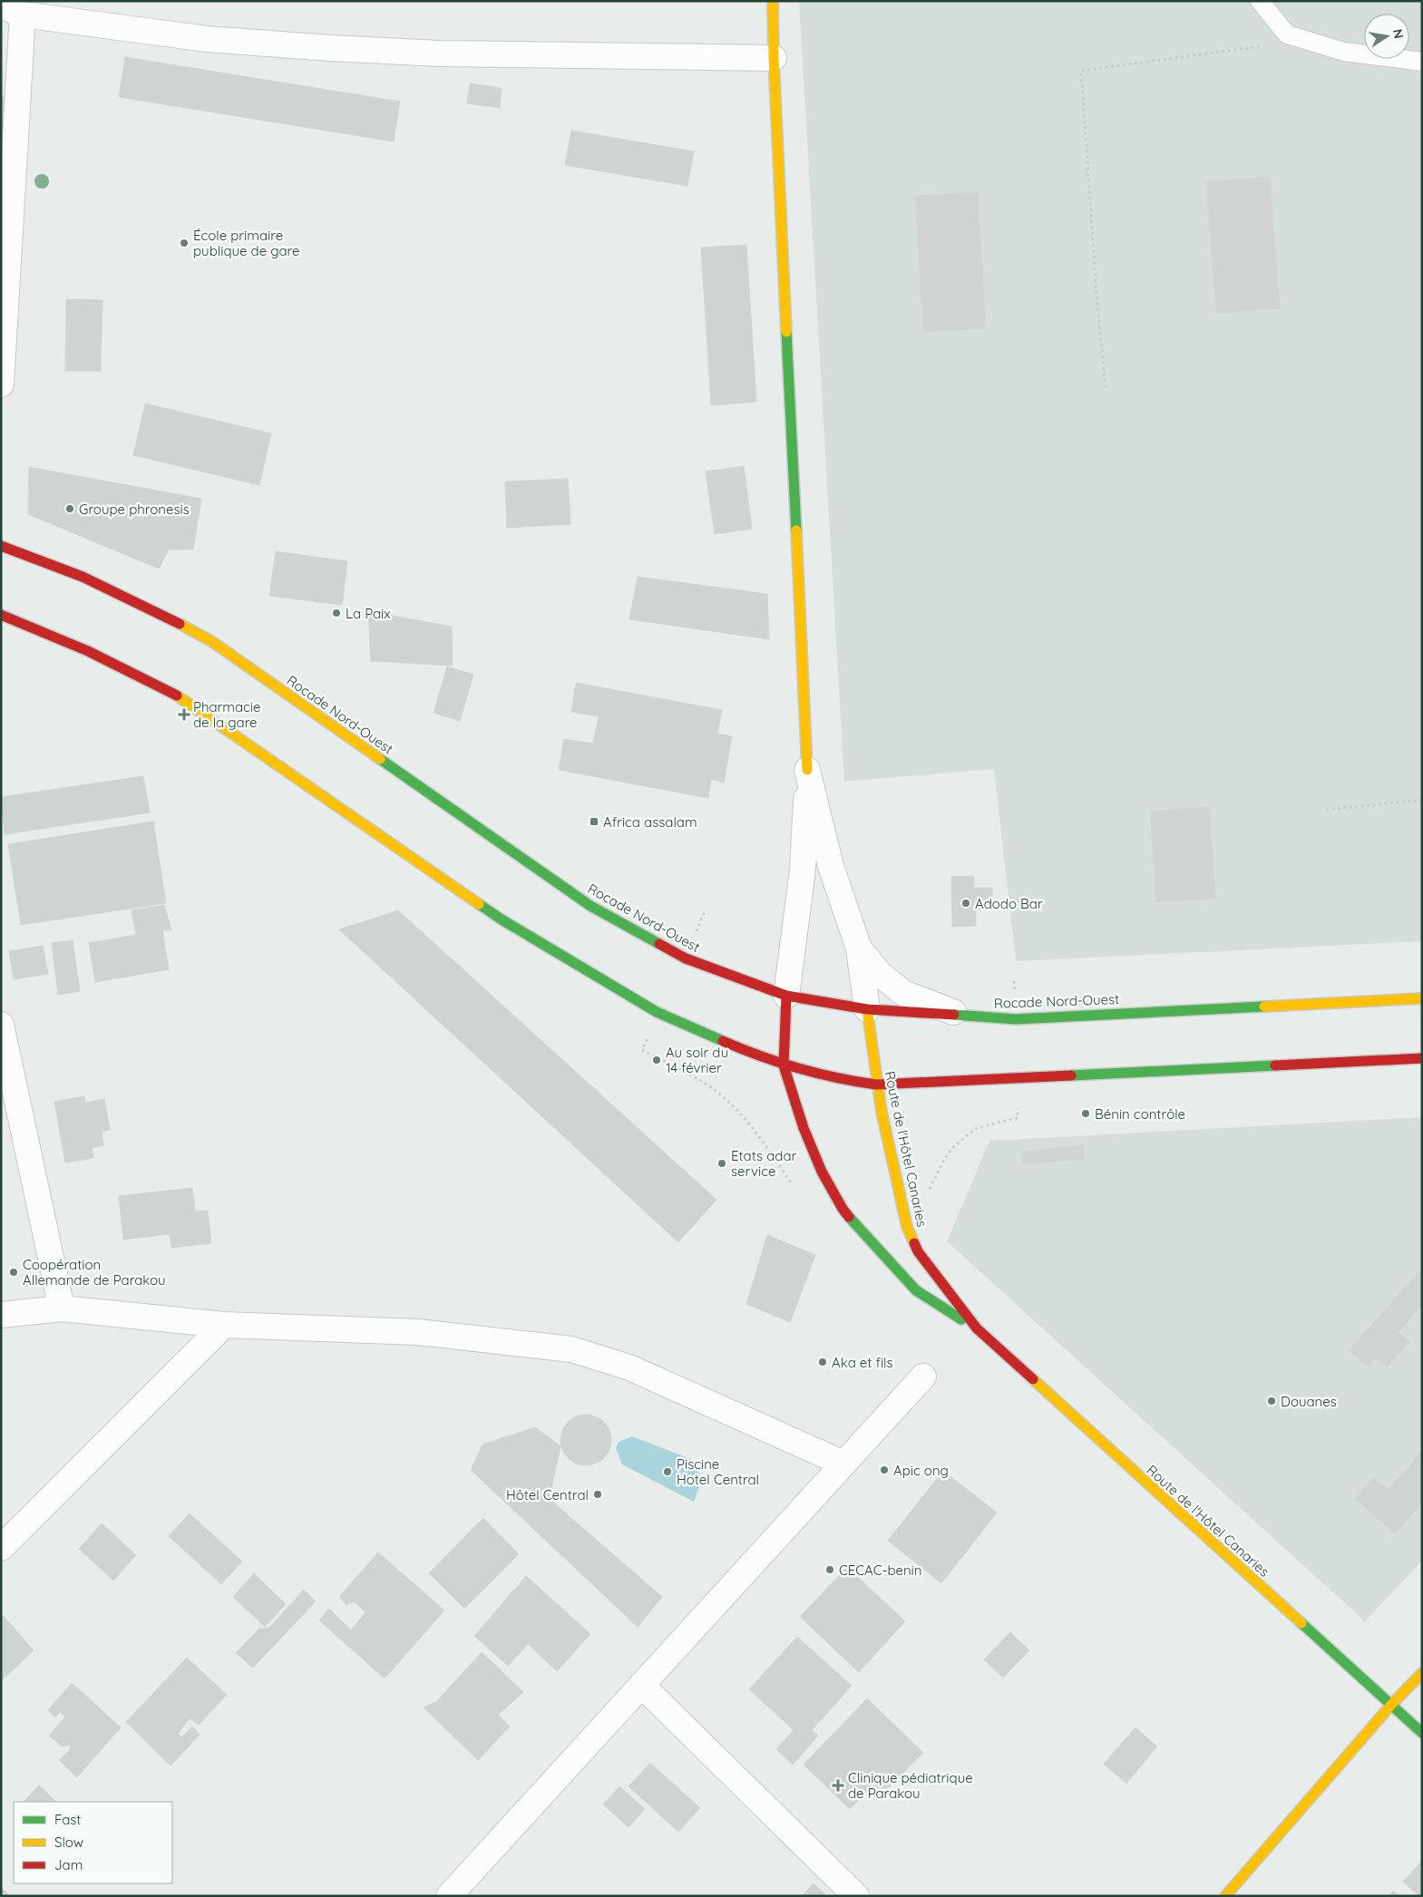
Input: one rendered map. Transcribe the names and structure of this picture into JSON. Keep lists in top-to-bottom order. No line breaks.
{"streets":{"main road":["Rocade Nord-Ouest","Route de l'Hôtel Canaries"]},"crossings":[["Rocade Nord-Ouest","Route de l'Hôtel Canaries"]],"places":{"other":["École primaire publique de gare","Groupe phronesis","La Paix","Adodo Bar","Au soir du 14 février","Bénin contrôle","Etats adar service","Coopération Allemande de Parakou","Aka et fils","Douanes","Apic ong","Piscine Hotel Central","Hôtel Central","CECAC-benin"],"health":["Pharmacie de la gare","Clinique pédiatrique de Parakou"],"transit":["Africa assalam"]},"legend":["Fast","Slow","Jam"],"north":"right"}
